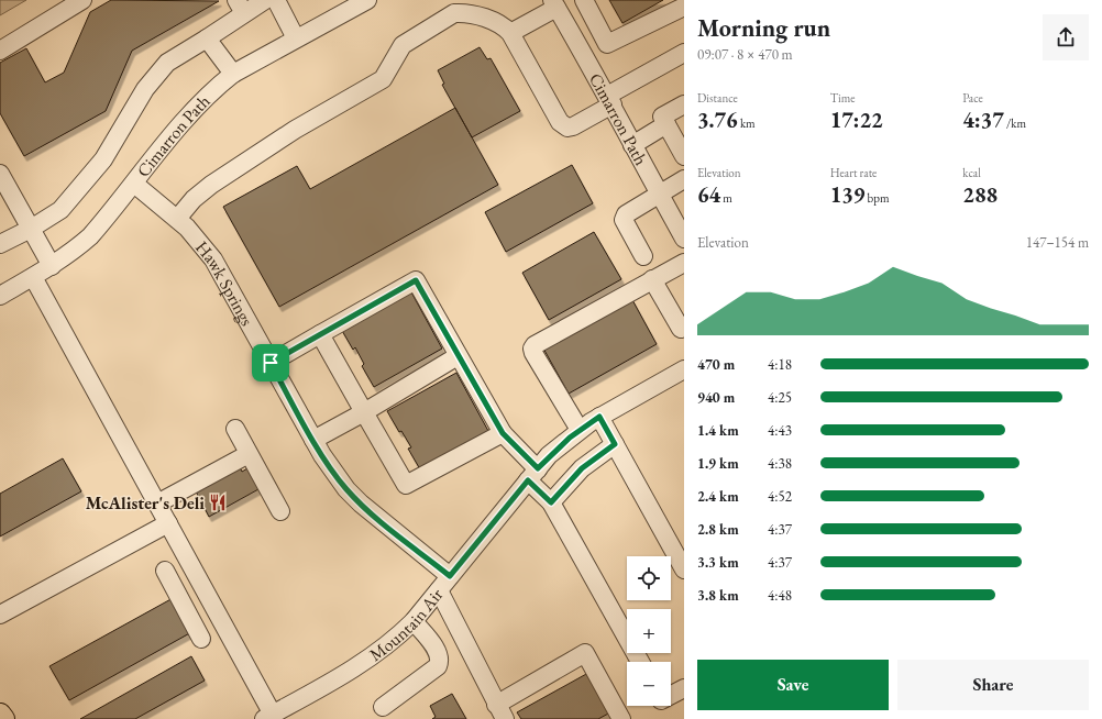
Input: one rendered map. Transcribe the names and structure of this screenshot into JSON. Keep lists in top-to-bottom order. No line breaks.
{"streets":{"street":["Cimarron Path","Hawk Springs","Mountain Air"]},"crossings":[["Cimarron Path","Hawk Springs"],["Hawk Springs","Mountain Air"]],"places":{"restaurant":["McAlister's Deli"]},"page":{"heading":["Morning run","09:07 · 8 × 470 m"],"stats":[["Distance","3.76 km"],["Time","17:22"],["Pace","4:37 /km"],["Elevation","64 m"],["Heart rate","139 bpm"],["kcal","288"]],"chart":["Elevation","147–154 m"],"list":[{"name":"470 m","note":"4:18"},{"name":"940 m","note":"4:25"},{"name":"1.4 km","note":"4:43"},{"name":"1.9 km","note":"4:38"},{"name":"2.4 km","note":"4:52"},{"name":"2.8 km","note":"4:37"},{"name":"3.3 km","note":"4:37"},{"name":"3.8 km","note":"4:48"}],"map_buttons":["+","−"],"buttons":["Save","Share"]}}
